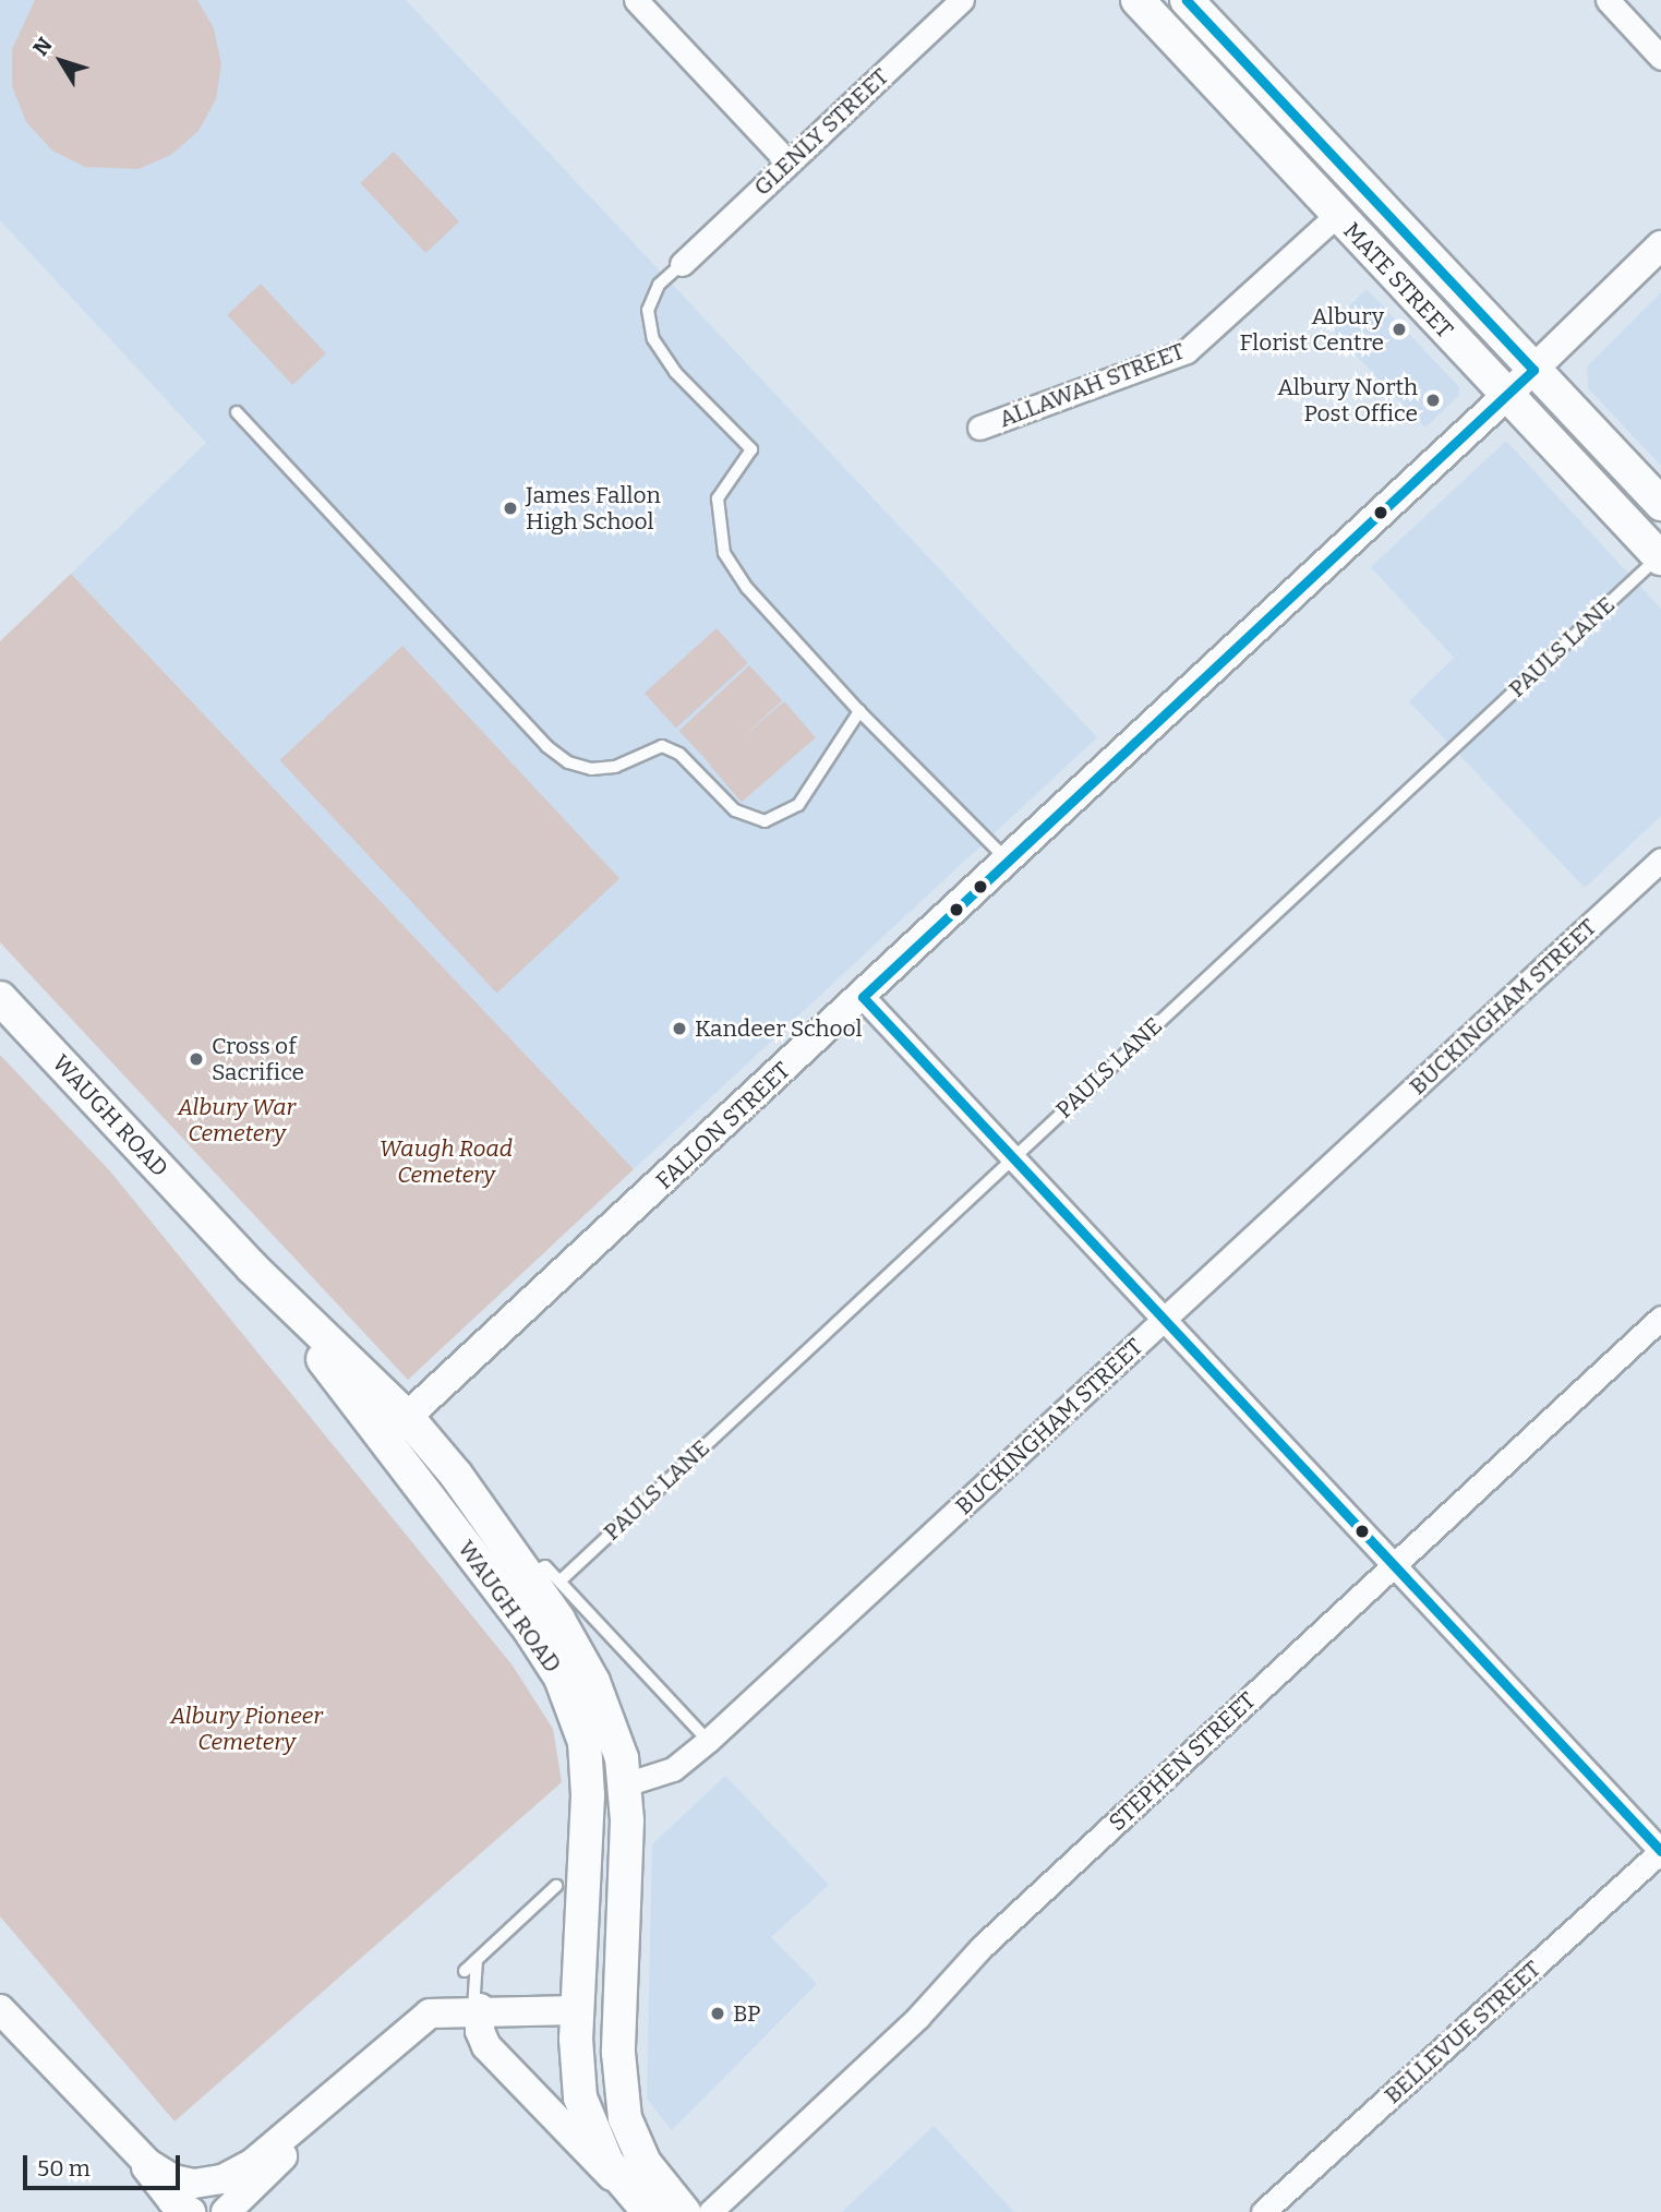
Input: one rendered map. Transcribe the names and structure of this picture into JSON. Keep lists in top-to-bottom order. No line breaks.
{"streets":{"main road":["MATE STREET","WAUGH ROAD"],"street":["GLENLY STREET","ALLAWAH STREET","BUCKINGHAM STREET","FALLON STREET","STEPHEN STREET","BELLEVUE STREET"],"lane":["PAULS LANE"]},"crossings":[["MATE STREET","ALLAWAH STREET"],["MATE STREET","PAULS LANE"],["MATE STREET","FALLON STREET"],["PAULS LANE","WAUGH ROAD"],["BUCKINGHAM STREET","WAUGH ROAD"],["WAUGH ROAD","FALLON STREET"]],"parks":["Albury War Cemetery","Waugh Road Cemetery","Albury Pioneer Cemetery"],"places":["Albury Florist Centre","Albury North Post Office","James Fallon High School","Kandeer School","Cross of Sacrifice","BP"],"scale_bar":"50 m","north":"top left"}
